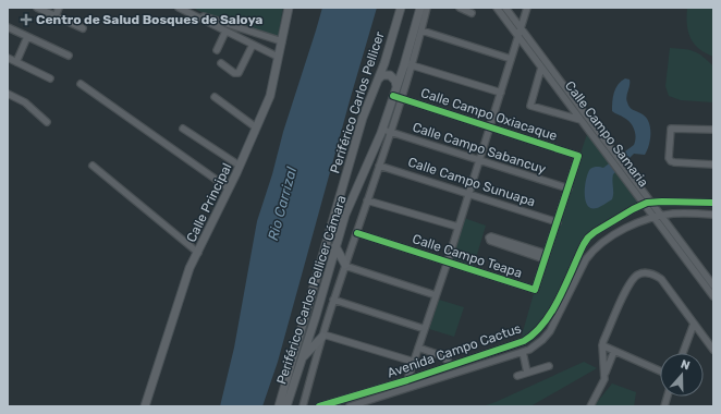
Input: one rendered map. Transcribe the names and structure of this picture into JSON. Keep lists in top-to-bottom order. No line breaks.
{"streets":{"main road":["Periférico Carlos Pellicer","Calle Principal","Periférico Carlos Pellicer Cámara"],"street":["Calle Campo Oxiacaque","Calle Campo Samaria","Calle Campo Sabancuy","Calle Campo Sunuapa","Calle Campo Teapa","Avenida Campo Cactus"]},"crossings":[["Calle Campo Oxiacaque","Calle Campo Teapa"],["Calle Campo Oxiacaque","Periférico Carlos Pellicer Cámara"],["Calle Campo Samaria","Avenida Campo Cactus"],["Calle Campo Sabancuy","Calle Campo Teapa"],["Calle Campo Sabancuy","Periférico Carlos Pellicer Cámara"],["Calle Campo Sunuapa","Calle Campo Teapa"]],"water":["Rio Carrizal"],"places":{"health":["Centro de Salud Bosques de Saloya"]},"north":"top"}
